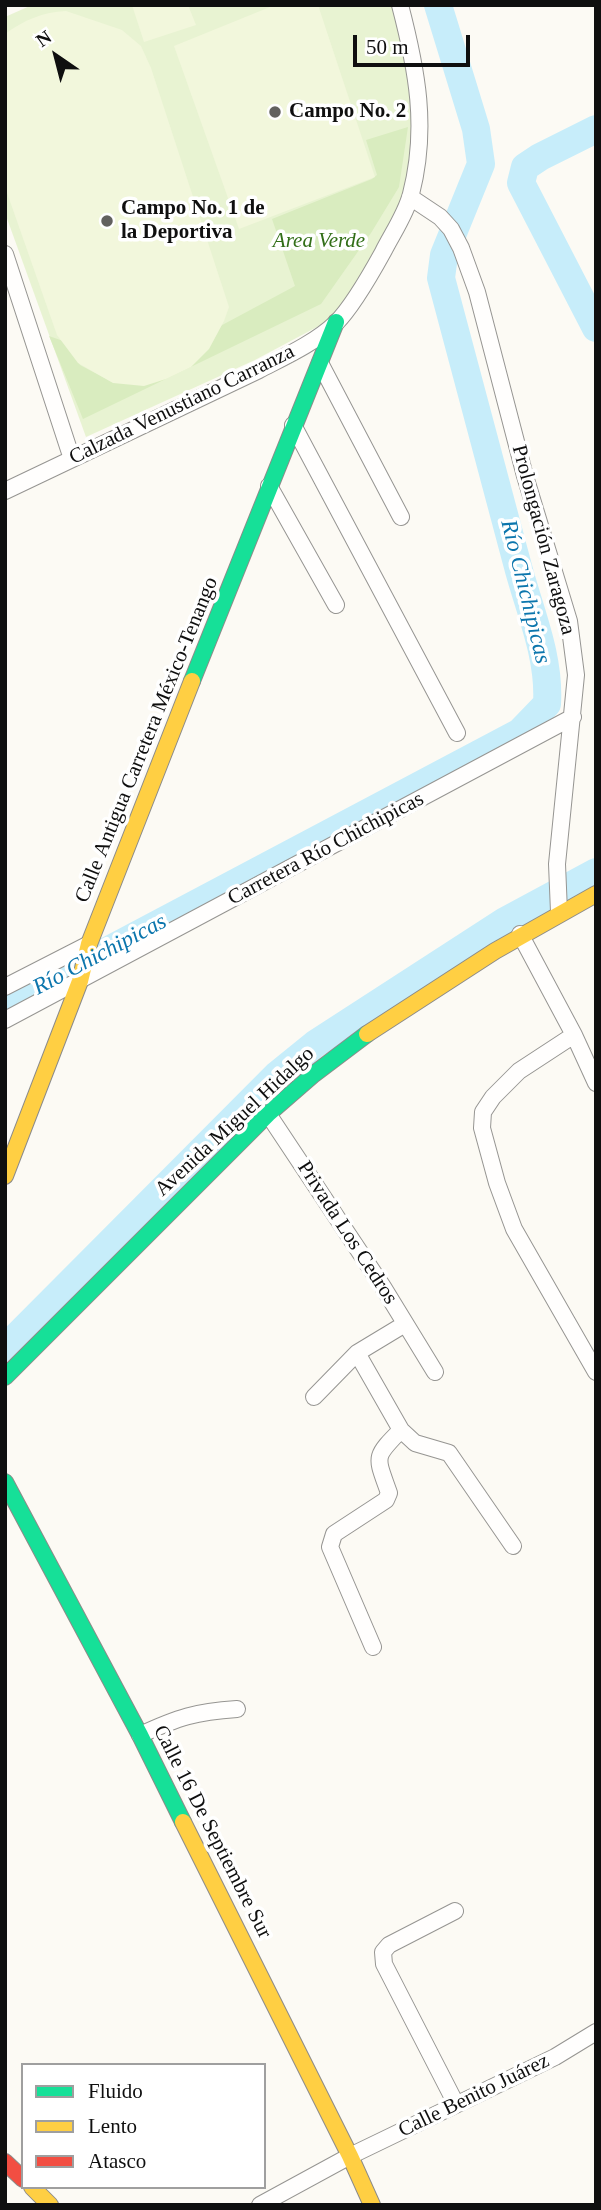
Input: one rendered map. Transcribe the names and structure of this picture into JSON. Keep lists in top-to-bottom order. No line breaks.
{"streets":{"street":["Calzada Venustiano Carranza","Prolongación Zaragoza","Calle Antigua Carretera México-Tenango","Carretera Río Chichipicas","Avenida Miguel Hidalgo","Privada Los Cedros","Calle 16 De Septiembre Sur","Calle Benito Juárez"]},"crossings":[["Calzada Venustiano Carranza","Prolongación Zaragoza"],["Calzada Venustiano Carranza","Calle Antigua Carretera México-Tenango"],["Prolongación Zaragoza","Carretera Río Chichipicas"],["Prolongación Zaragoza","Avenida Miguel Hidalgo"],["Calle Antigua Carretera México-Tenango","Carretera Río Chichipicas"],["Avenida Miguel Hidalgo","Privada Los Cedros"],["Calle 16 De Septiembre Sur","Calle Benito Juárez"]],"water":["Río Chichipicas"],"parks":["Area Verde"],"places":["Campo No. 2","Campo No. 1 de la Deportiva"],"legend":["Fluido","Lento","Atasco"],"scale_bar":"50 m","north":"top left"}
